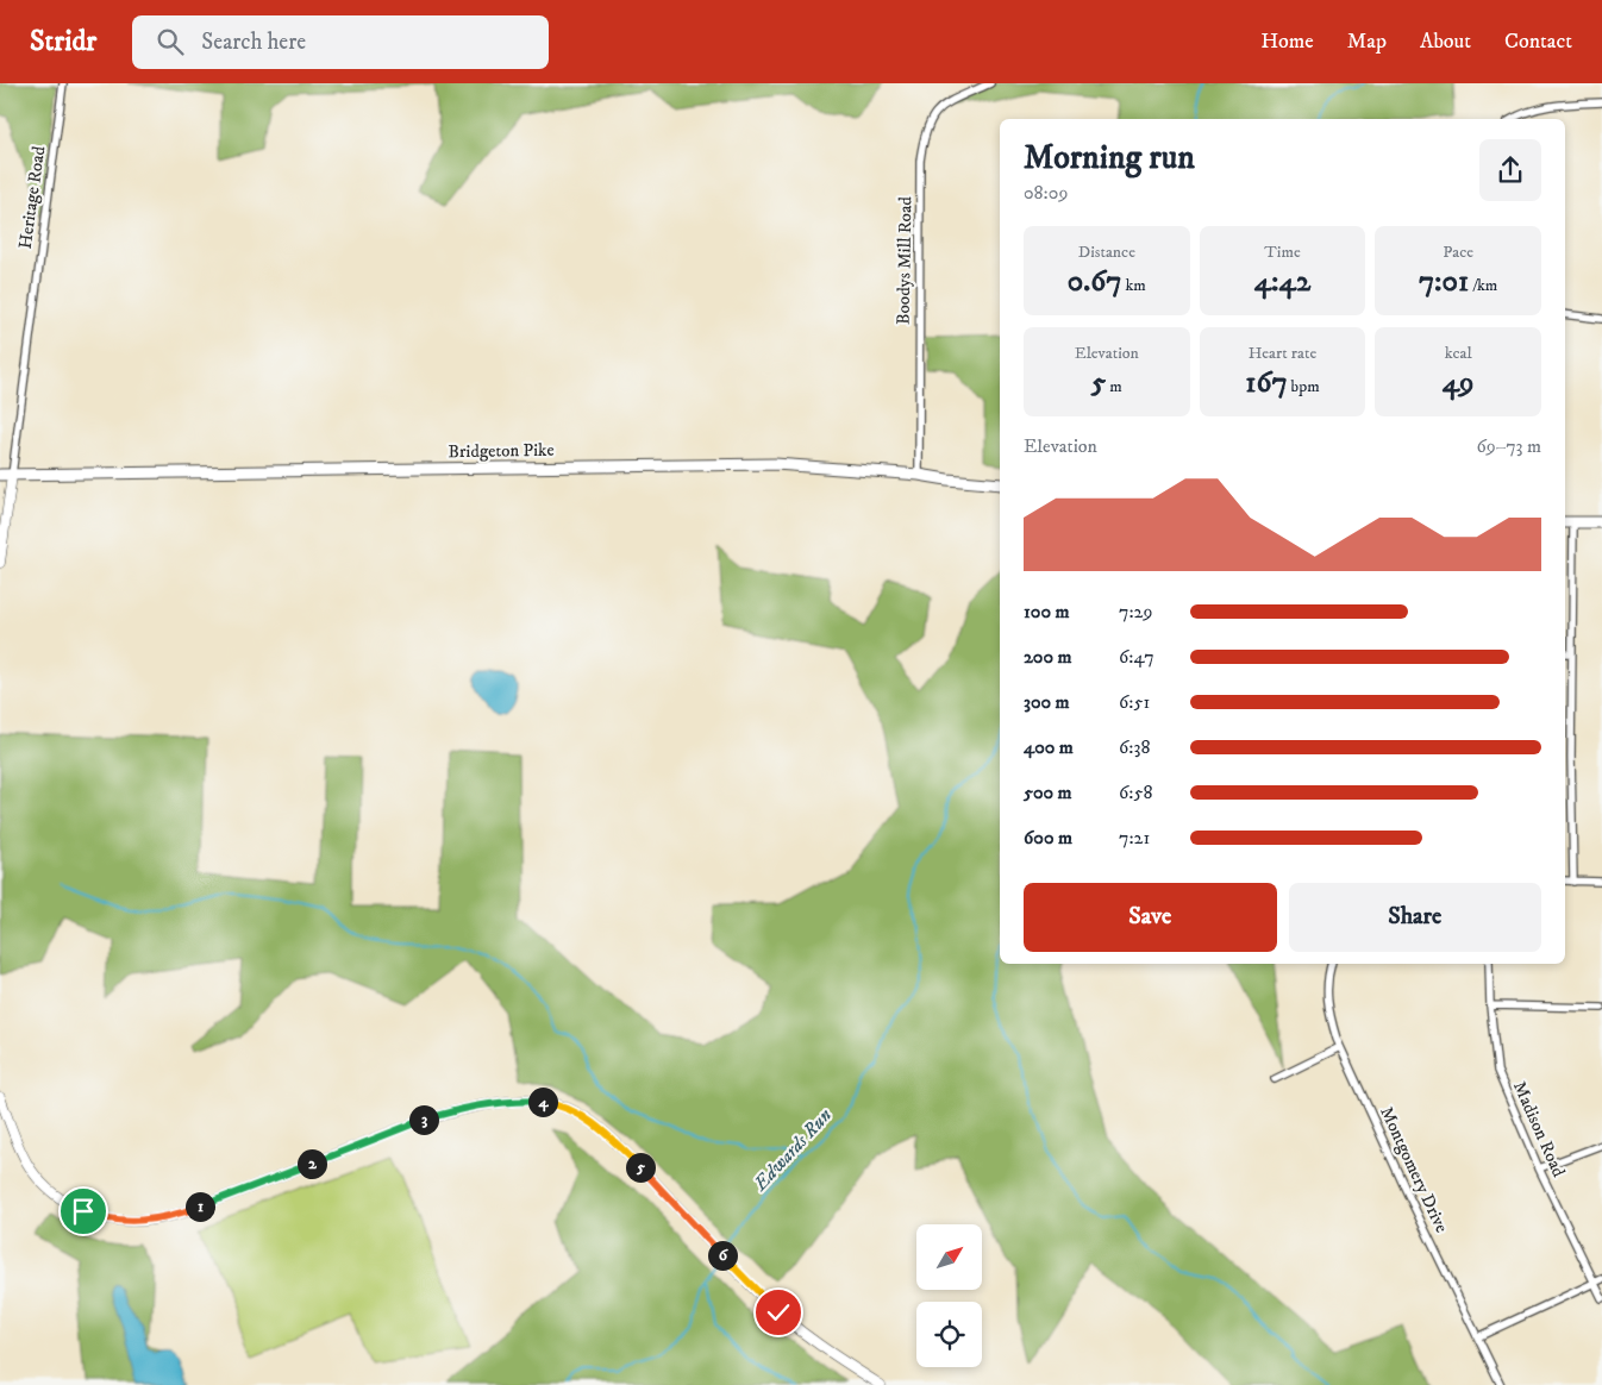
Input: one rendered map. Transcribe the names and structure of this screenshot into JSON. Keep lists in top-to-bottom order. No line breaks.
{"streets":{"main road":["Bridgeton Pike"],"street":["Heritage Road","Boodys Mill Road","Madison Road","Montgomery Drive"]},"crossings":[["Heritage Road","Bridgeton Pike"],["Boodys Mill Road","Bridgeton Pike"]],"water":["Edwards Run"],"north":"top right","page":{"header":"Stridr","search":"Search here","nav":["Home","Map","About","Contact"],"heading":["Morning run","08:09"],"stats":[["Distance","0.67 km"],["Time","4:42"],["Pace","7:01 /km"],["Elevation","5 m"],["Heart rate","167 bpm"],["kcal","49"]],"chart":["Elevation","69–73 m"],"list":[{"name":"100 m","note":"7:29"},{"name":"200 m","note":"6:47"},{"name":"300 m","note":"6:51"},{"name":"400 m","note":"6:38"},{"name":"500 m","note":"6:58"},{"name":"600 m","note":"7:21"}],"buttons":["Save","Share"],"pins":["4","3","2","5","1","6"]}}
